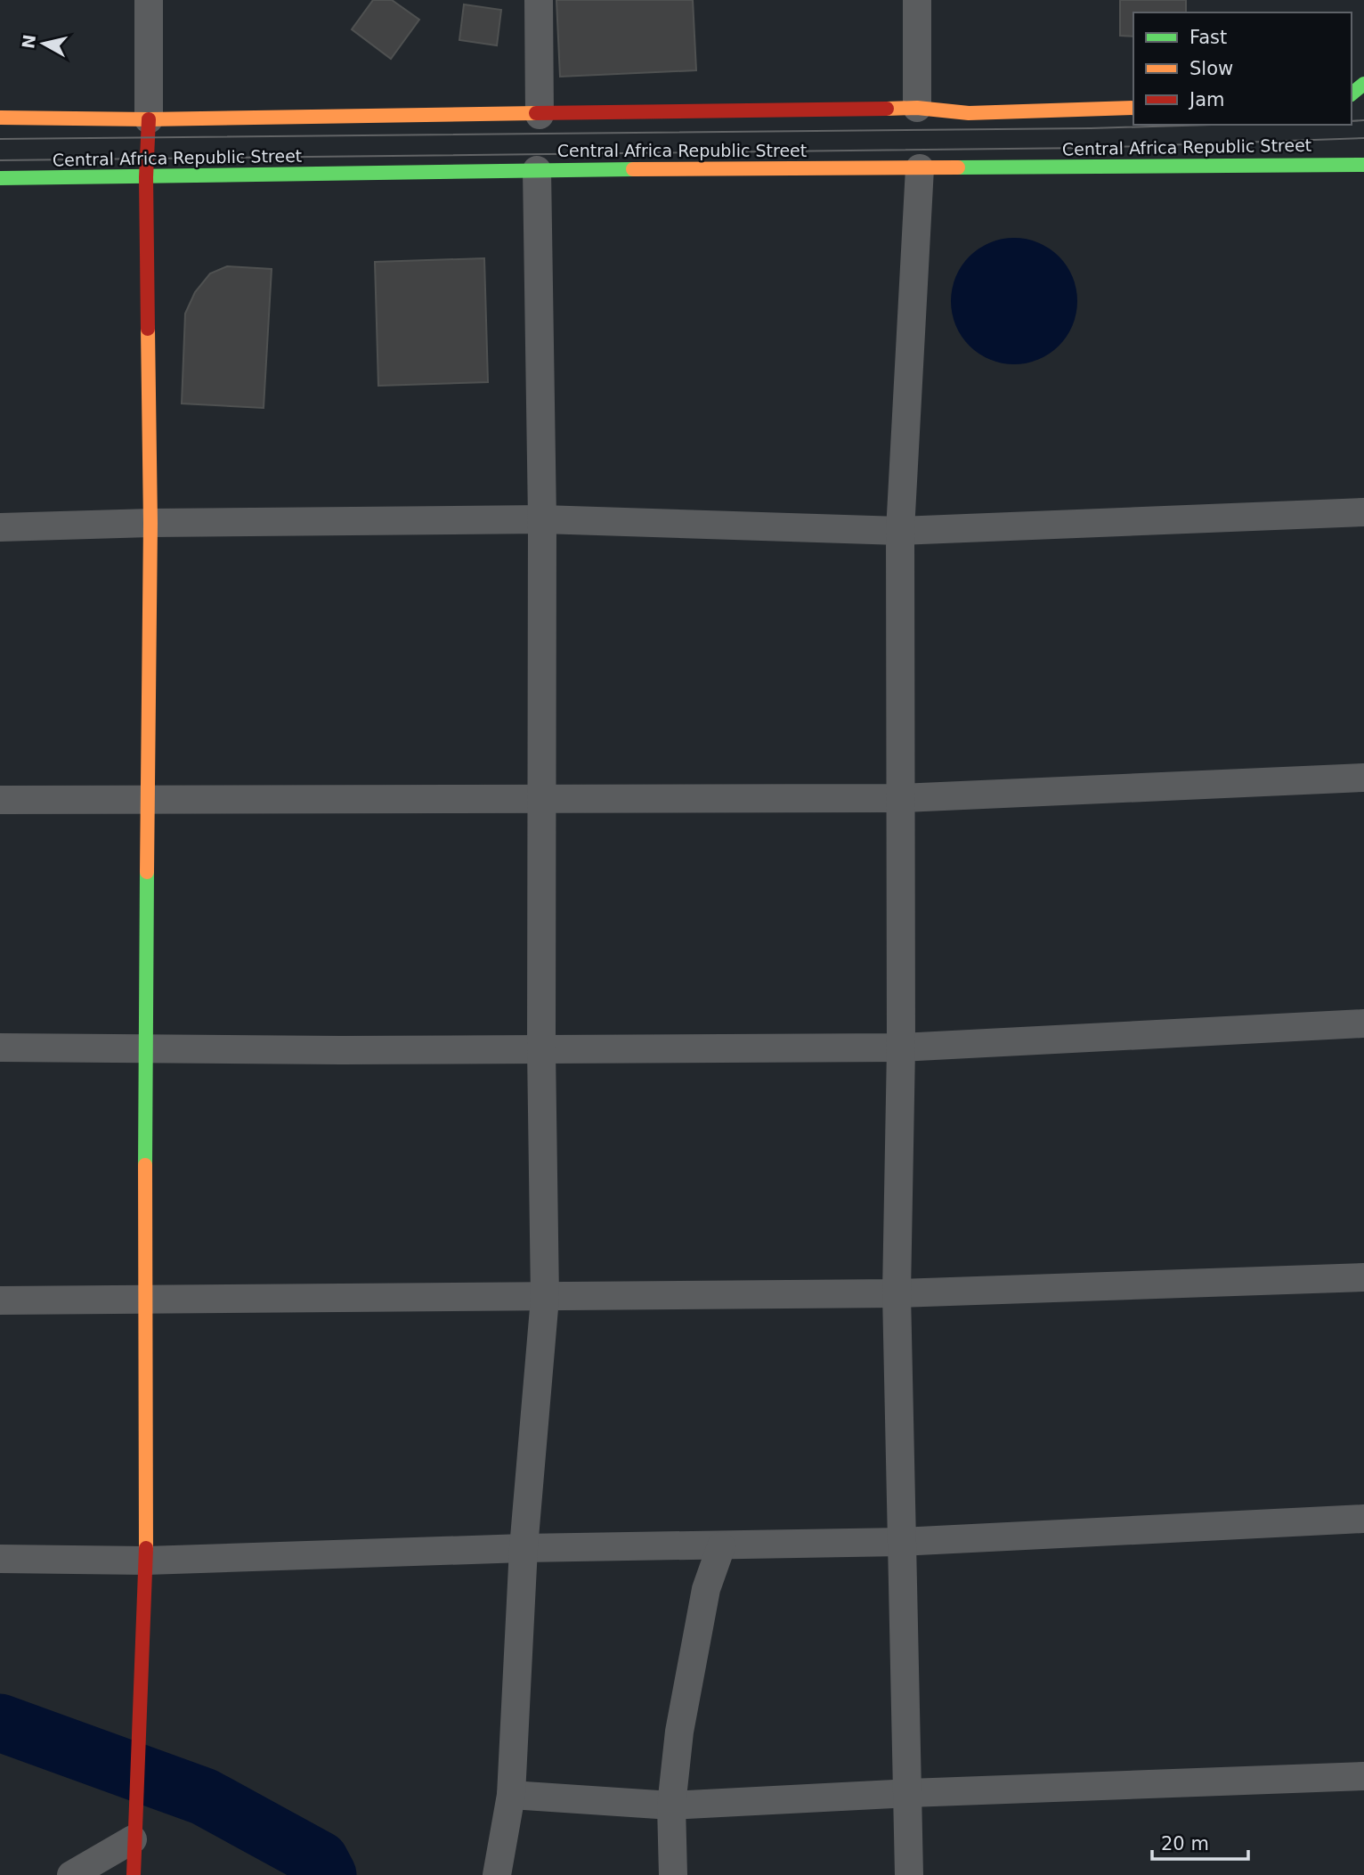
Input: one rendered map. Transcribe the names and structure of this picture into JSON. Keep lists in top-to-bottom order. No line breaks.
{"streets":{"main road":["Central Africa Republic Street"]},"legend":["Fast","Slow","Jam"],"scale_bar":"20 m","north":"left"}
